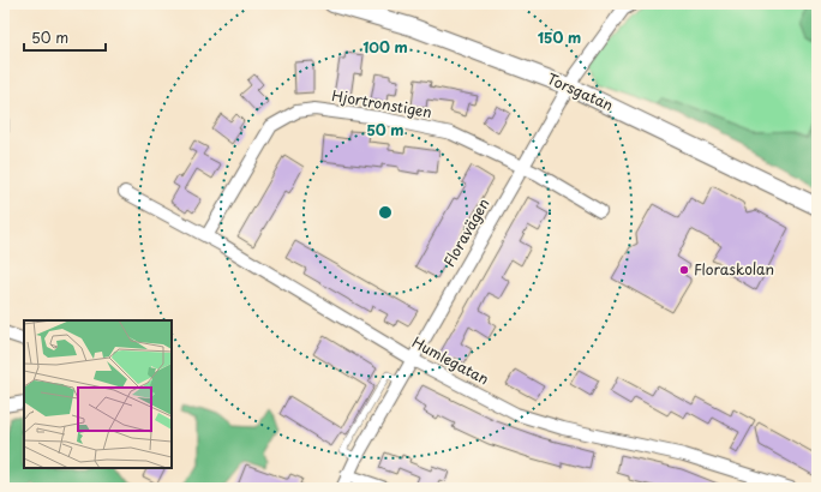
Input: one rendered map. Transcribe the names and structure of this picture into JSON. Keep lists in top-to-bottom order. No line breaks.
{"streets":{"main road":["Torsgatan"],"street":["Hjortronstigen","Floravägen","Humlegatan"]},"crossings":[["Torsgatan","Floravägen"],["Hjortronstigen","Floravägen"],["Hjortronstigen","Humlegatan"],["Floravägen","Humlegatan"]],"places":["Floraskolan"],"scale_bar":"50 m","rings":["150 m","100 m","50 m"]}
